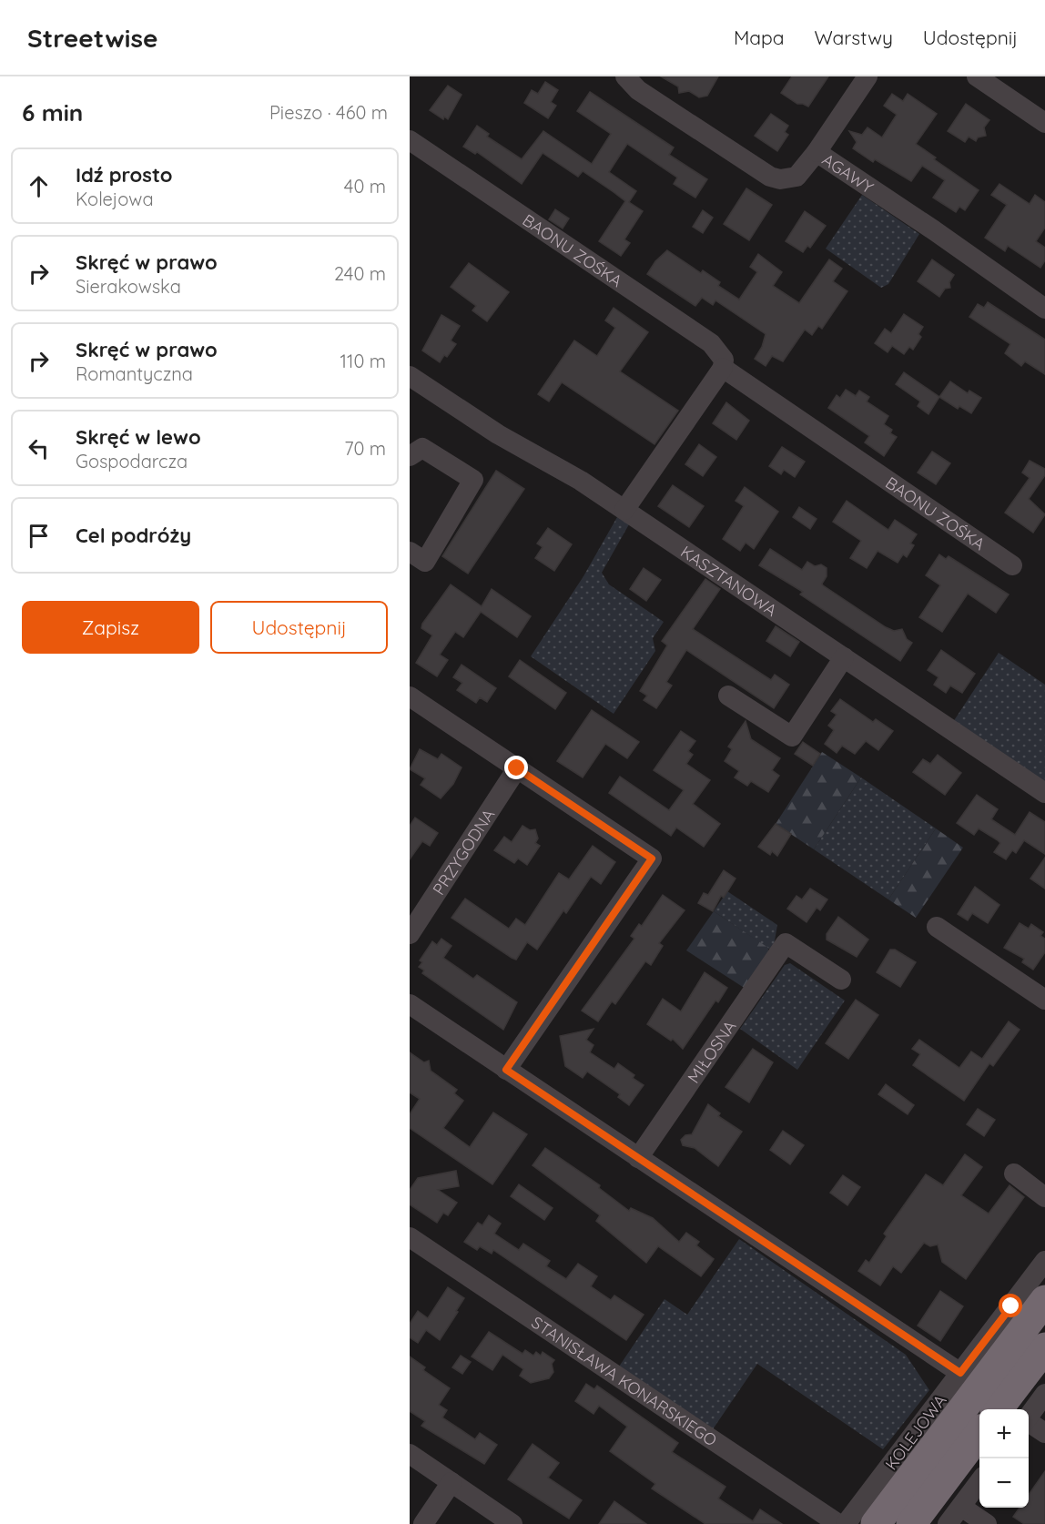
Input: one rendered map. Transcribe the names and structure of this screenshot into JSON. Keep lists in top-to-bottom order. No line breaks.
{"streets":{"highway":["KOLEJOWA"],"street":["AGAWY","BAONU ZOŚKA","KASZTANOWA","PRZYGODNA","MIŁOSNA","STANISŁAWA KONARSKIEGO"]},"page":{"header":"Streetwise","nav":["Mapa","Warstwy","Udostępnij"],"heading":["6 min","Pieszo · 460 m"],"list":[["Idź prosto","Kolejowa","40 m"],["Skręć w prawo","Sierakowska","240 m"],["Skręć w prawo","Romantyczna","110 m"],["Skręć w lewo","Gospodarcza","70 m"],"Cel podróży"],"buttons":["Zapisz","Udostępnij"],"map_buttons":["+","−"]}}
